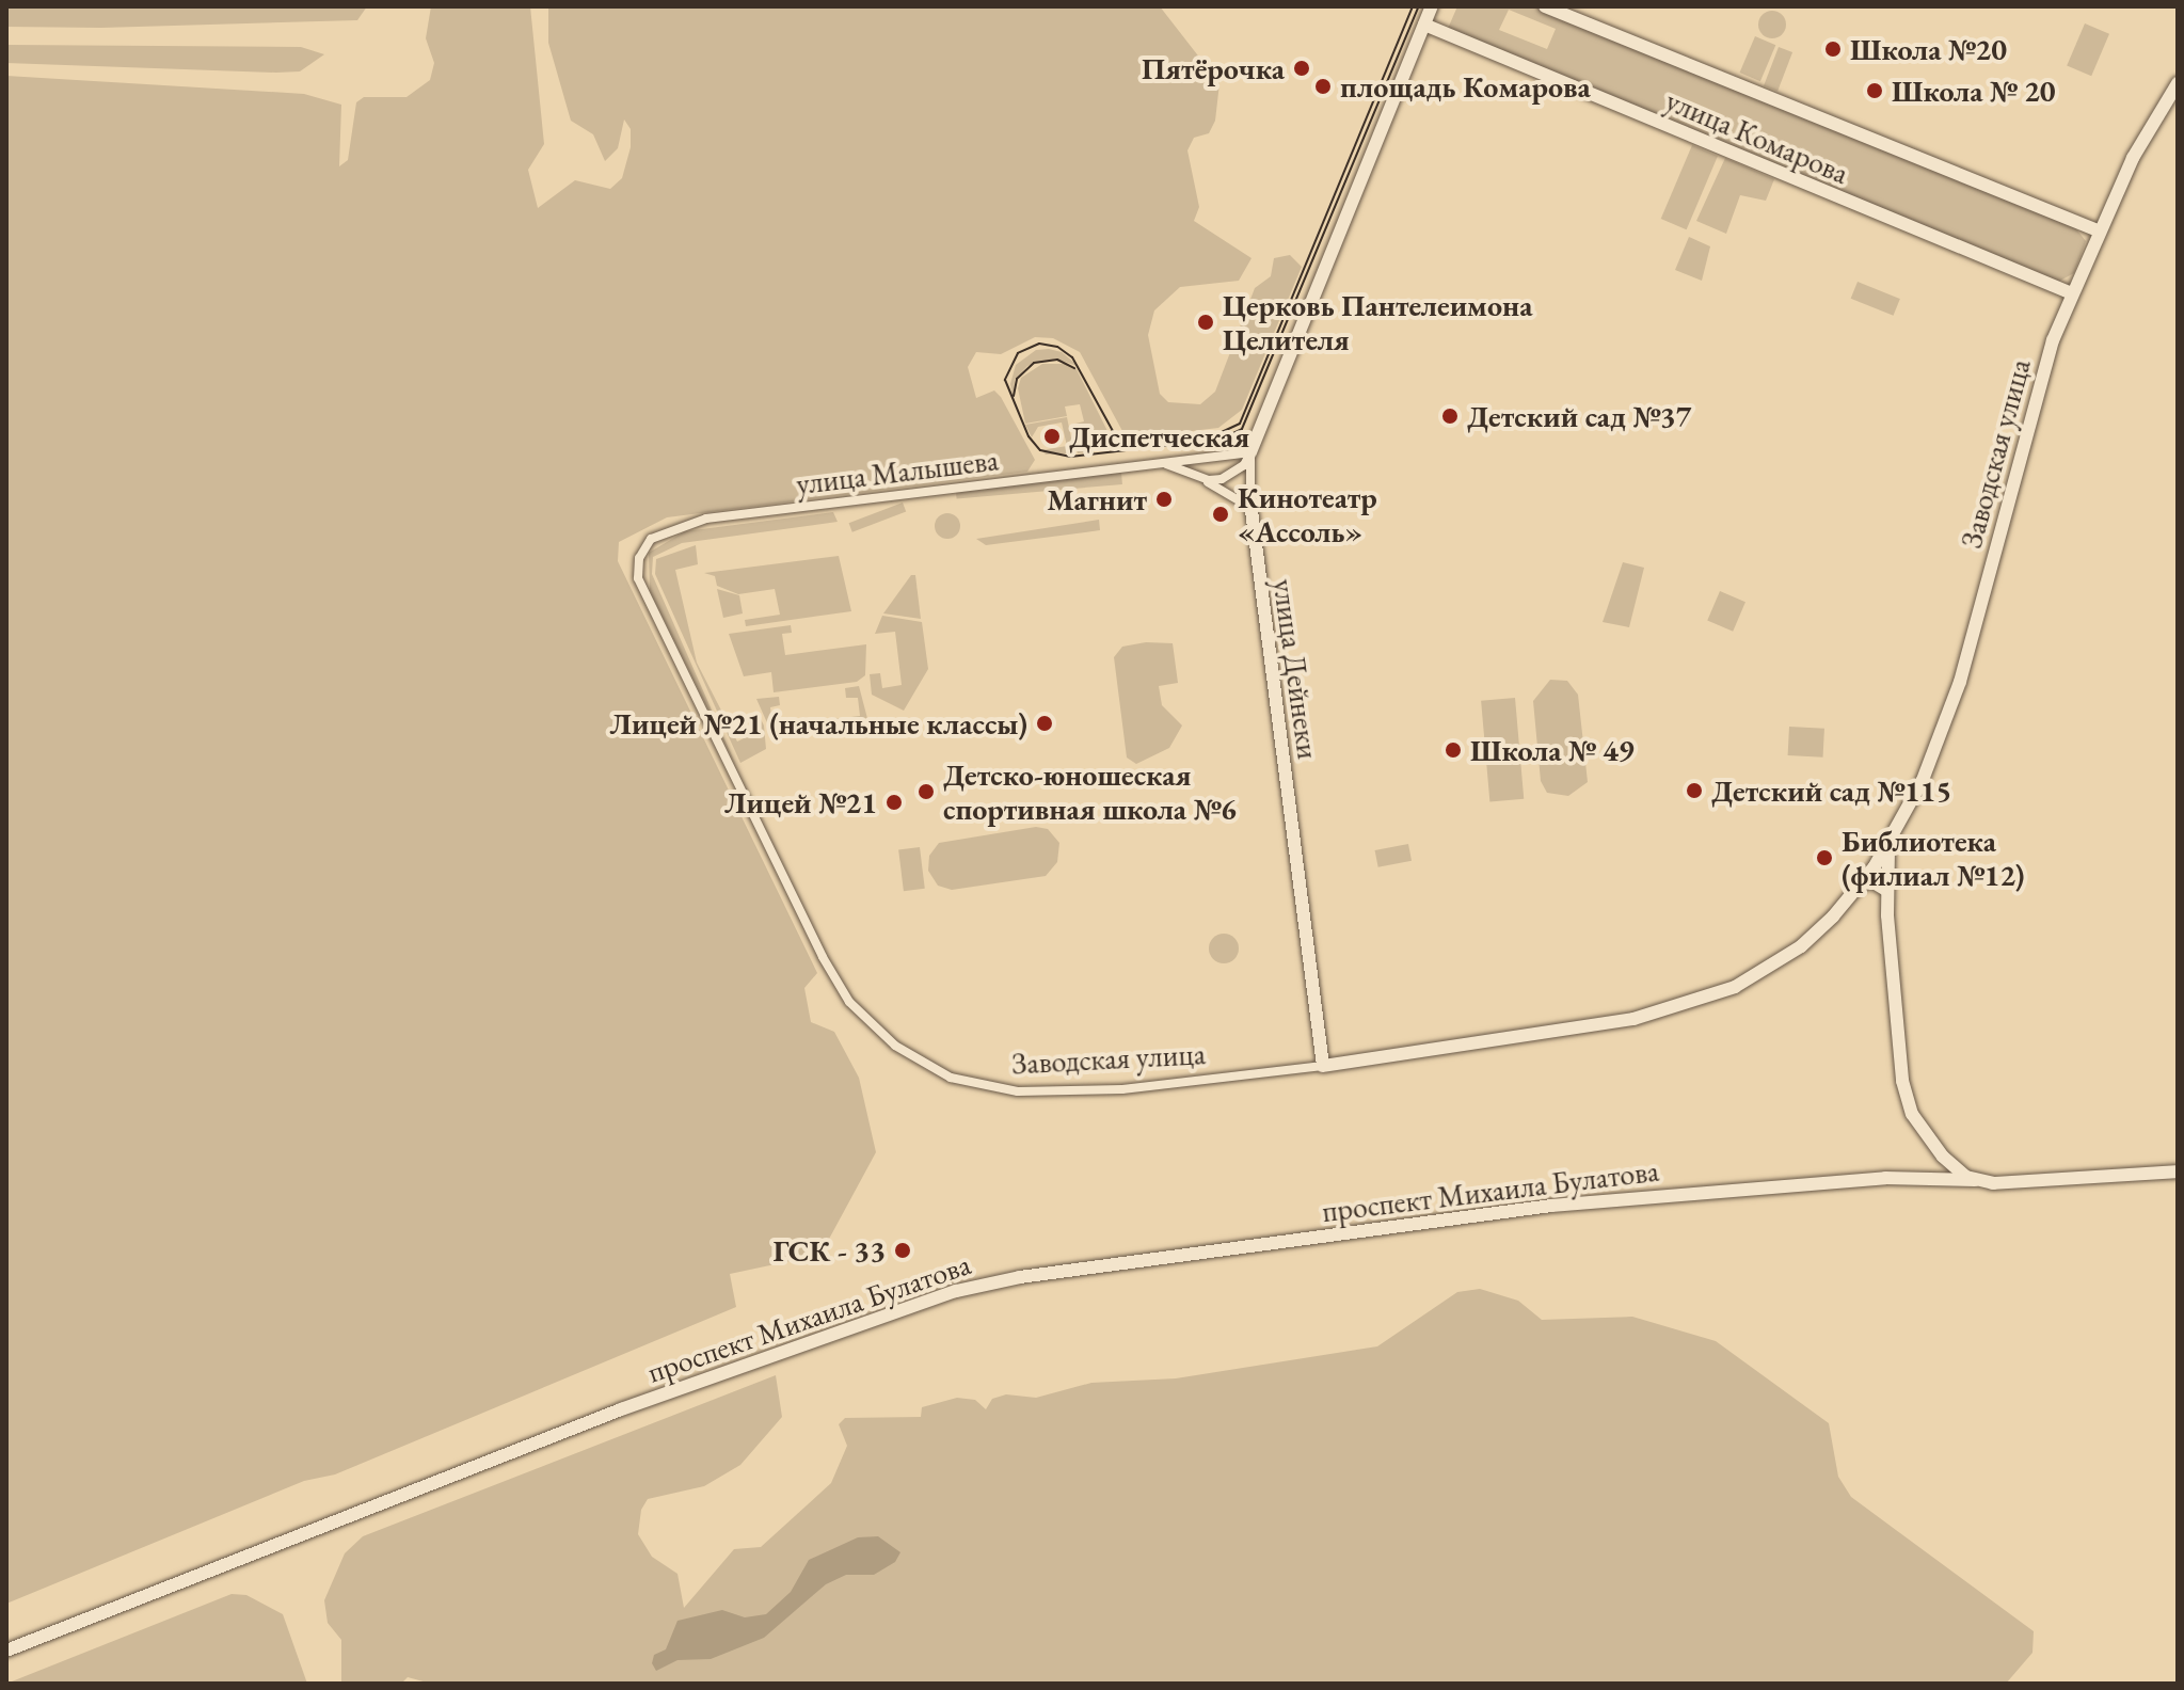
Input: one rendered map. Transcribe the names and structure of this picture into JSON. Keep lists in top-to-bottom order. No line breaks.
{"streets":{"street":["улица Комарова","Заводская улица","улица Малышева","улица Дейнеки","проспект Михаила Булатова"]},"crossings":[["улица Комарова","Заводская улица"],["улица Комарова","улица Дейнеки"],["Заводская улица","улица Малышева"],["Заводская улица","улица Дейнеки"],["Заводская улица","проспект Михаила Булатова"],["улица Малышева","улица Дейнеки"]],"places":["Школа №20","Пятёрочка","площадь Комарова","Школа № 20","Церковь Пантелеимона Целителя","Детский сад №37","Диспетческая","Магнит","Кинотеатр «Ассоль»","Лицей №21 (начальные классы)","Школа № 49","Детский сад №115","Детско-юношеская спортивная школа №6","Лицей №21","Библиотека (филиал №12)","ГСК - 33"]}
